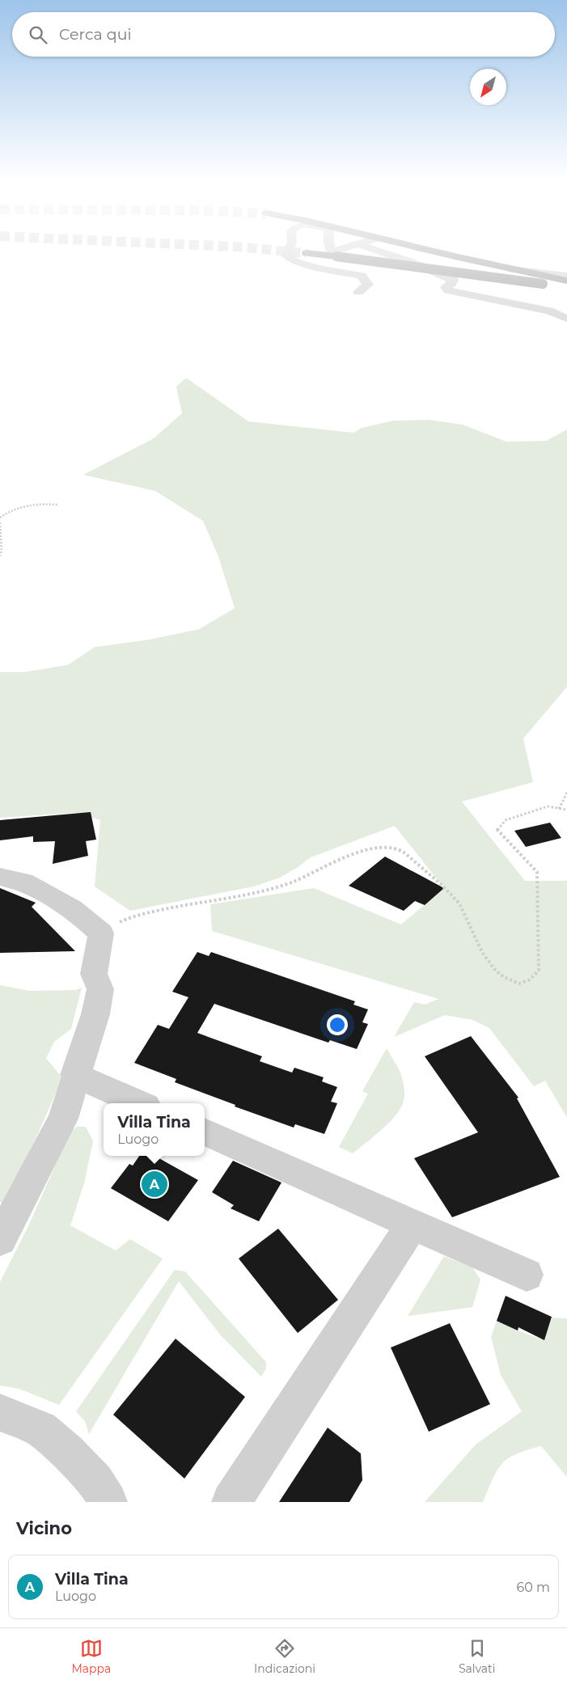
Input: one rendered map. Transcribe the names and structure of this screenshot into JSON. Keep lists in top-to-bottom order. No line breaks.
{"north":"bottom left","page":{"search":"Cerca qui","popup":["Villa Tina","Luogo"],"pins":"A","heading":"Vicino","list":[{"mark":"A","name":"Villa Tina","note":"Luogo","value":"60 m"}],"nav":["Mappa","Indicazioni","Salvati"]}}
